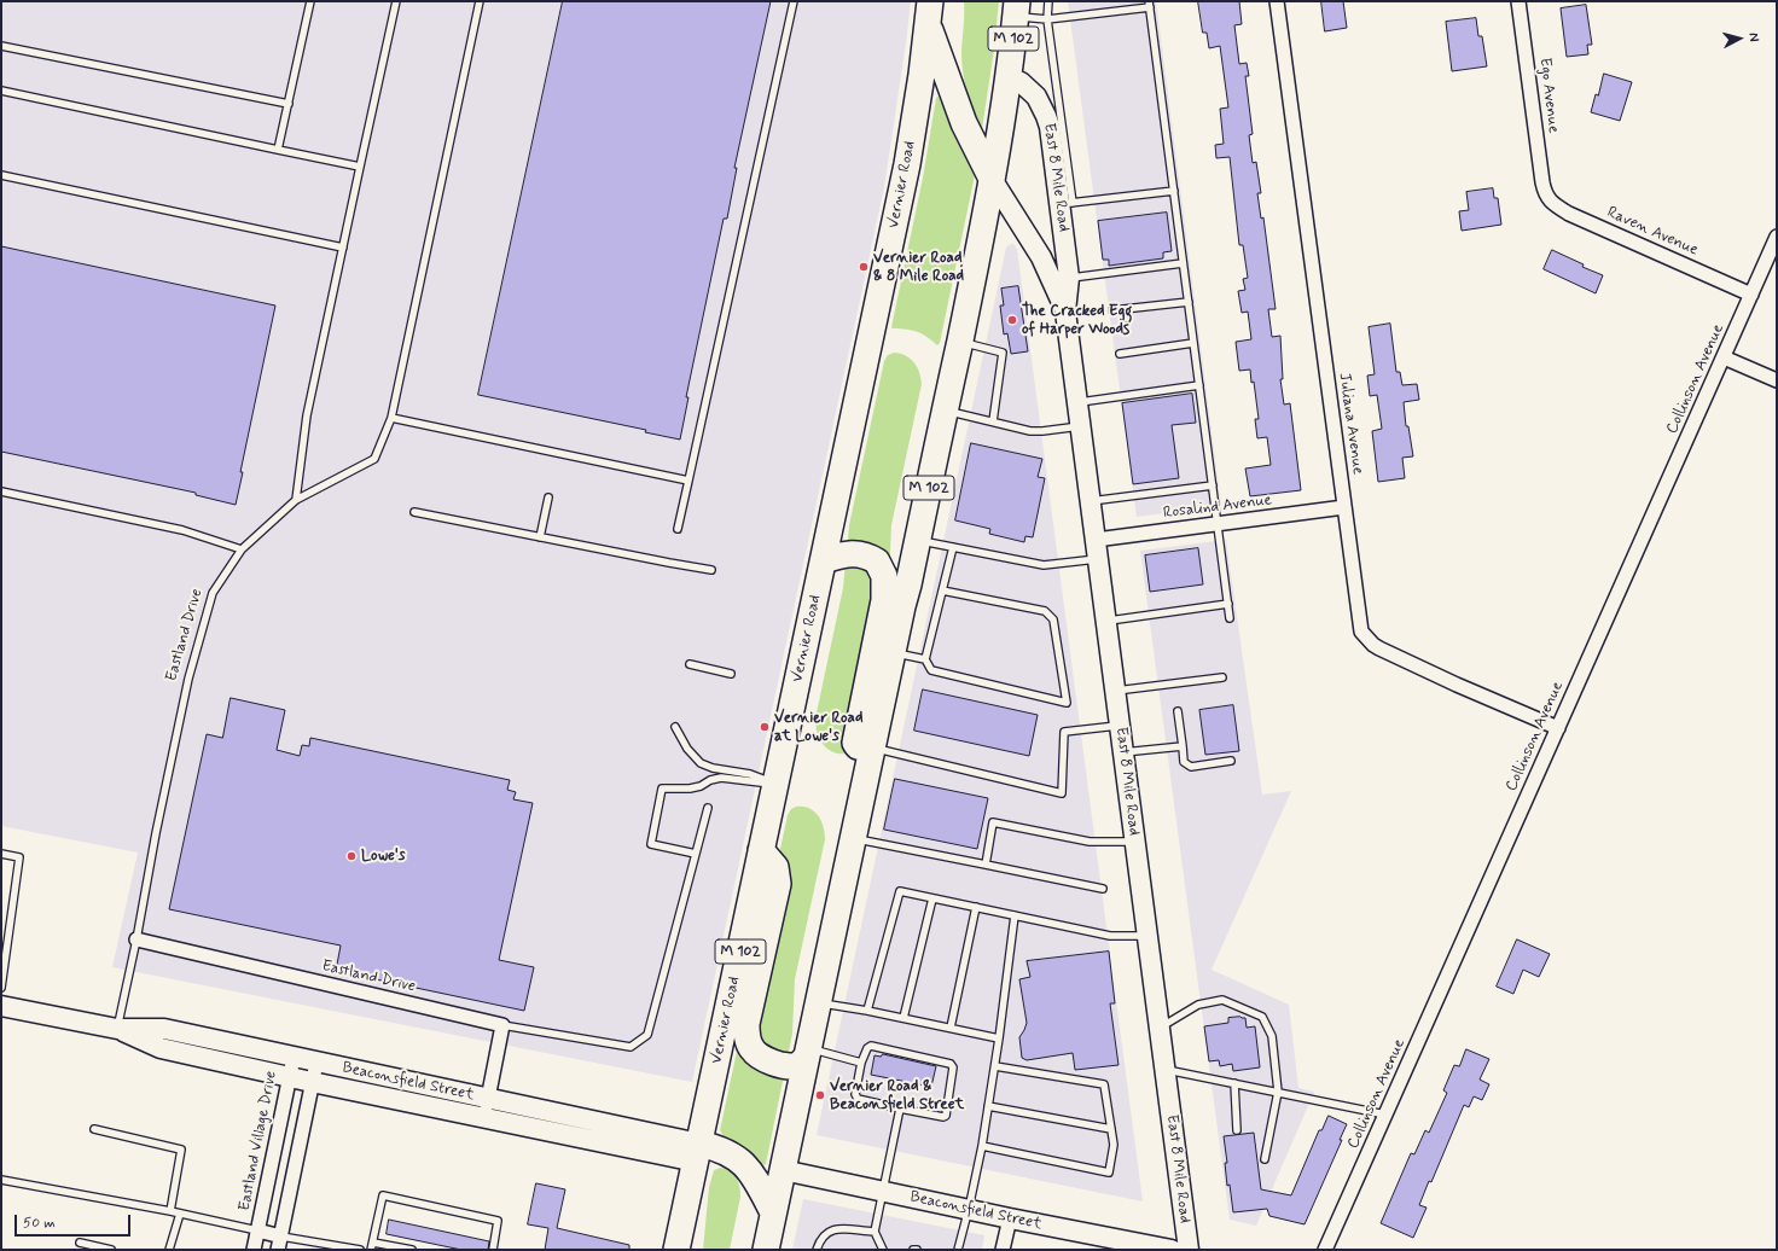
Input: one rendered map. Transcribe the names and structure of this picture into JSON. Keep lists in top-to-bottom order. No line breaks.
{"streets":{"highway":["M 102","Vernier Road"],"street":["Ego Avenue","East 8 Mile Road","Raven Avenue","Collinson Avenue","Juliana Avenue","Rosalind Avenue","Eastland Drive","Beaconsfield Street","Eastland Village Drive"]},"crossings":[["M 102","East 8 Mile Road"],["M 102","Beaconsfield Street"],["Ego Avenue","Raven Avenue"],["East 8 Mile Road","Rosalind Avenue"],["Vernier Road","Beaconsfield Street"],["Raven Avenue","Collinson Avenue"],["Collinson Avenue","Juliana Avenue"],["Juliana Avenue","Rosalind Avenue"],["Eastland Drive","Beaconsfield Street"],["Beaconsfield Street","Eastland Village Drive"]],"places":["Vernier Road & 8 Mile Road","The Cracked Egg of Harper Woods","Vernier Road at Lowe's","Lowe's","Vernier Road & Beaconsfield Street"],"scale_bar":"50 m","north":"right"}
